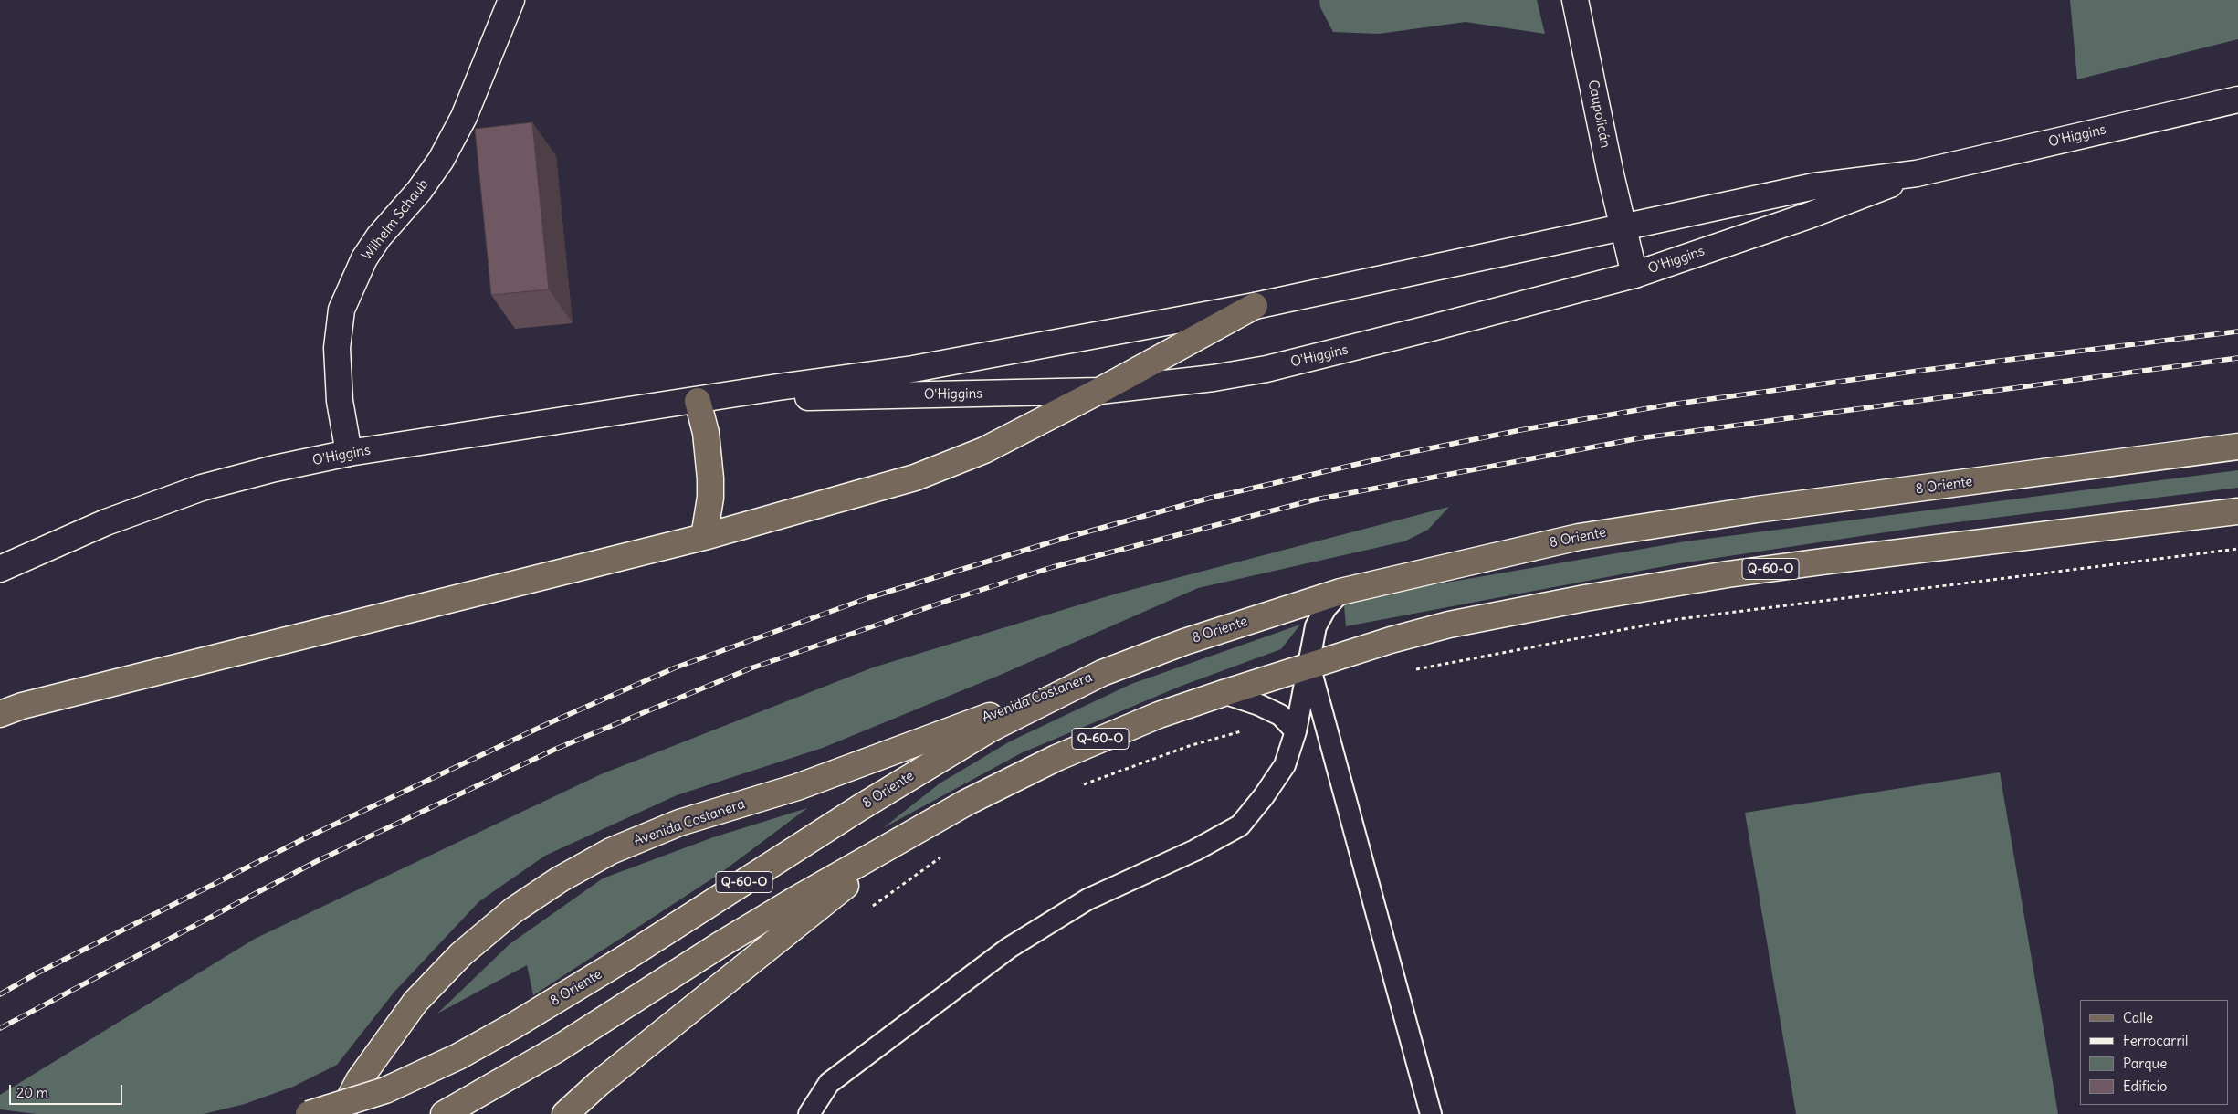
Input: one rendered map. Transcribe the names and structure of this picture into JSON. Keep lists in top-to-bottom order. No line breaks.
{"streets":{"main road":["Caupolicán","O'Higgins","Wilhelm Schaub","8 Oriente","Q-60-O","Avenida Costanera"]},"crossings":[["Caupolicán","O'Higgins"],["O'Higgins","Wilhelm Schaub"],["8 Oriente","Avenida Costanera"]],"legend":["Calle","Ferrocarril","Parque","Edificio"],"scale_bar":"20 m"}
